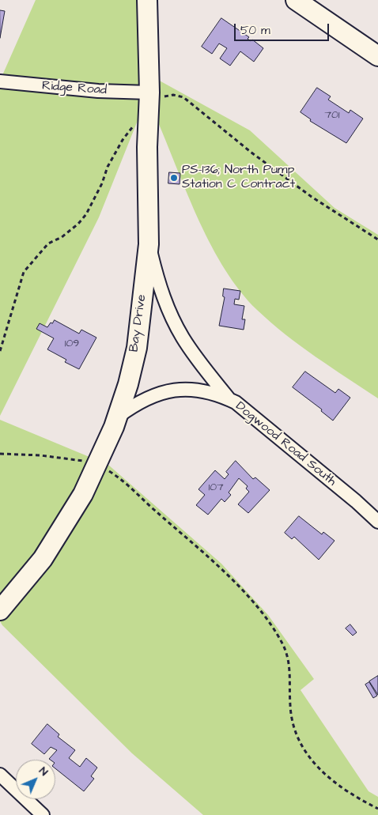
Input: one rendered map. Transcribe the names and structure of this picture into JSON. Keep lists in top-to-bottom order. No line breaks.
{"streets":{"street":["Ridge Road","Bay Drive","Dogwood Road South"]},"crossings":[["Ridge Road","Bay Drive"],["Bay Drive","Dogwood Road South"]],"places":["PS-136; North Pump Station C Contract"],"house_numbers":["701","109","107"],"scale_bar":"50 m","north":"top right"}
